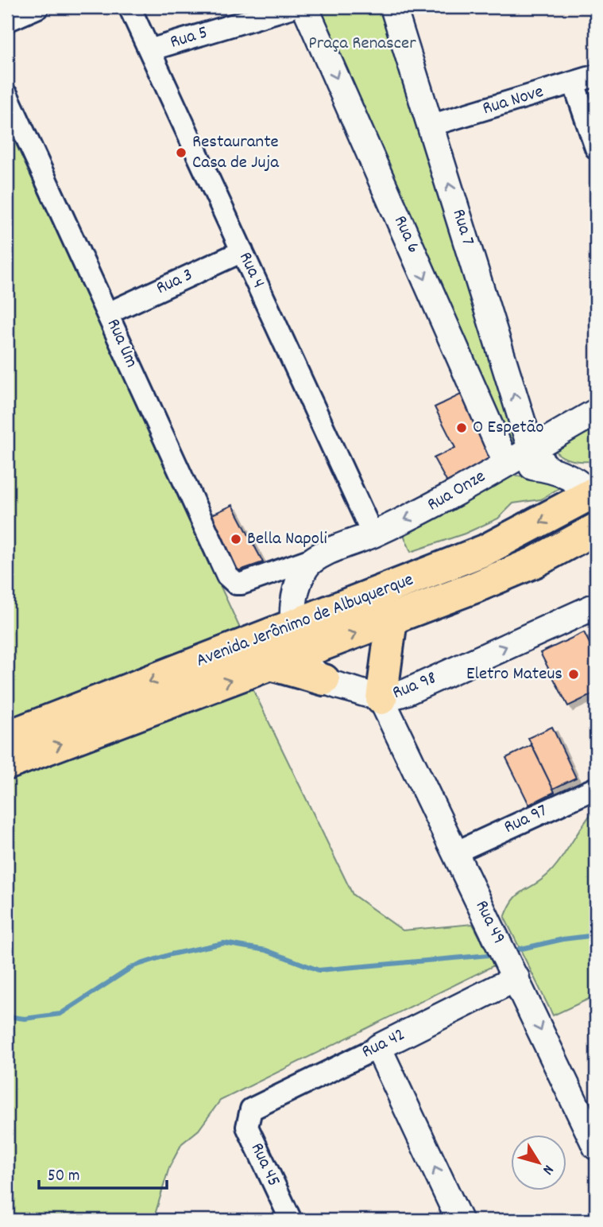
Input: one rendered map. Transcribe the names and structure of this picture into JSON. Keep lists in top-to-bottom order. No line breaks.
{"streets":{"main road":["Avenida Jerônimo de Albuquerque"],"street":["Rua 5","Rua Nove","Rua 7","Rua 6","Rua 4","Rua 3","Rua Um","Rua Onze","Rua 98","Rua 97","Rua 49","Rua 42","Rua 45"]},"crossings":[["Rua 5","Rua 4"],["Rua Nove","Rua 7"],["Rua 7","Rua Onze"],["Rua 6","Rua Onze"],["Rua 4","Rua 3"],["Rua 4","Rua Onze"],["Rua 3","Rua Um"],["Rua Um","Rua Onze"],["Rua 98","Rua 49"],["Rua 97","Rua 49"],["Rua 49","Rua 42"],["Rua 42","Rua 45"]],"one_way":["Rua 7","Rua 6","Rua Onze","Rua 98"],"parks":["Praça Renascer"],"places":["Restaurante Casa de Juja","O Espetão","Bella Napoli","Eletro Mateus"],"scale_bar":"50 m","north":"bottom right"}
